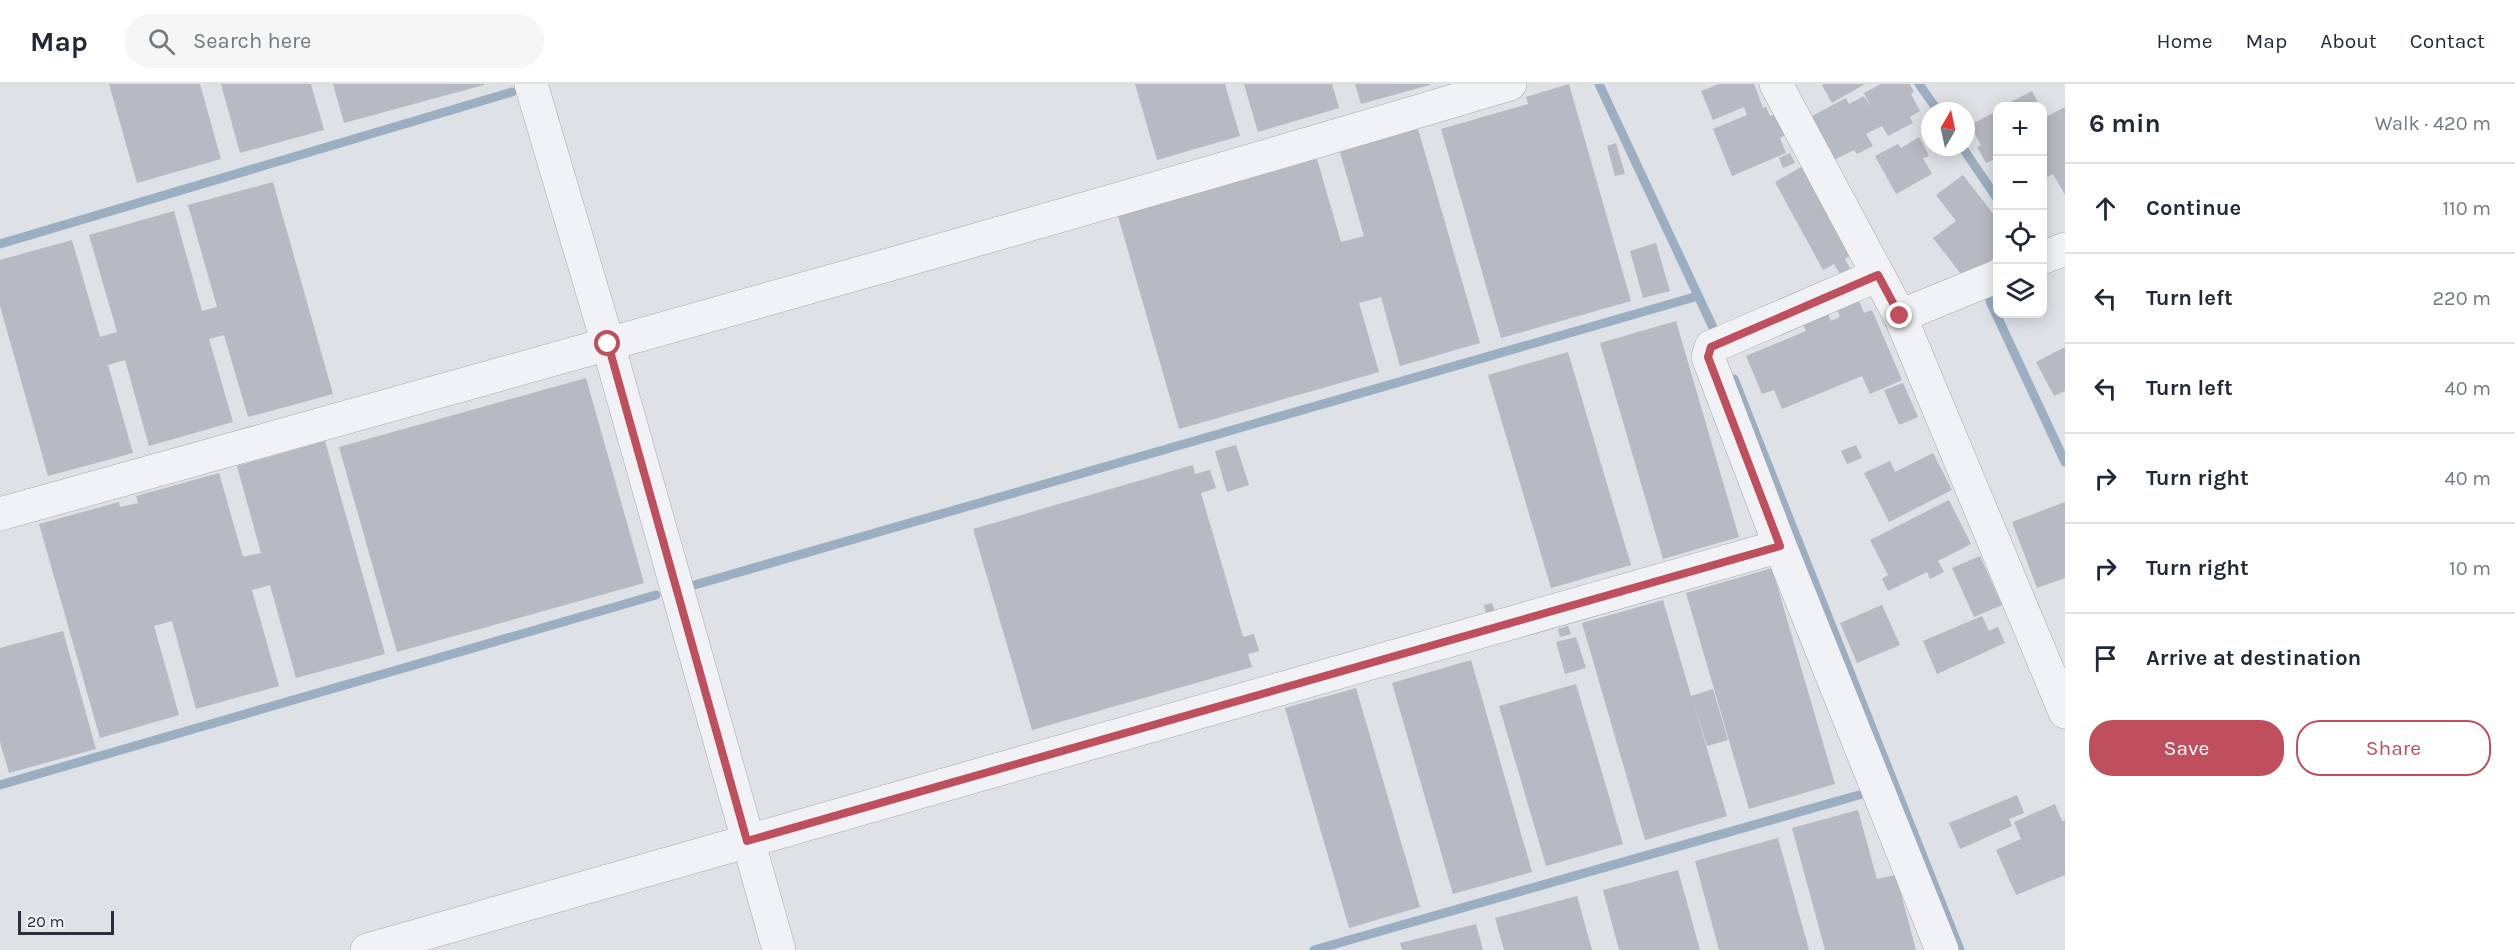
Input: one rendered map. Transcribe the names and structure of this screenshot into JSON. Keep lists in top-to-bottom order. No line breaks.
{"scale_bar":"20 m","north":"top","page":{"header":"Map","search":"Search here","nav":["Home","Map","About","Contact"],"heading":["6 min","Walk · 420 m"],"map_buttons":["+","−"],"list":[["Continue","110 m"],["Turn left","220 m"],["Turn left","40 m"],["Turn right","40 m"],["Turn right","10 m"],"Arrive at destination"],"buttons":["Save","Share"],"scale":"20 m"}}
